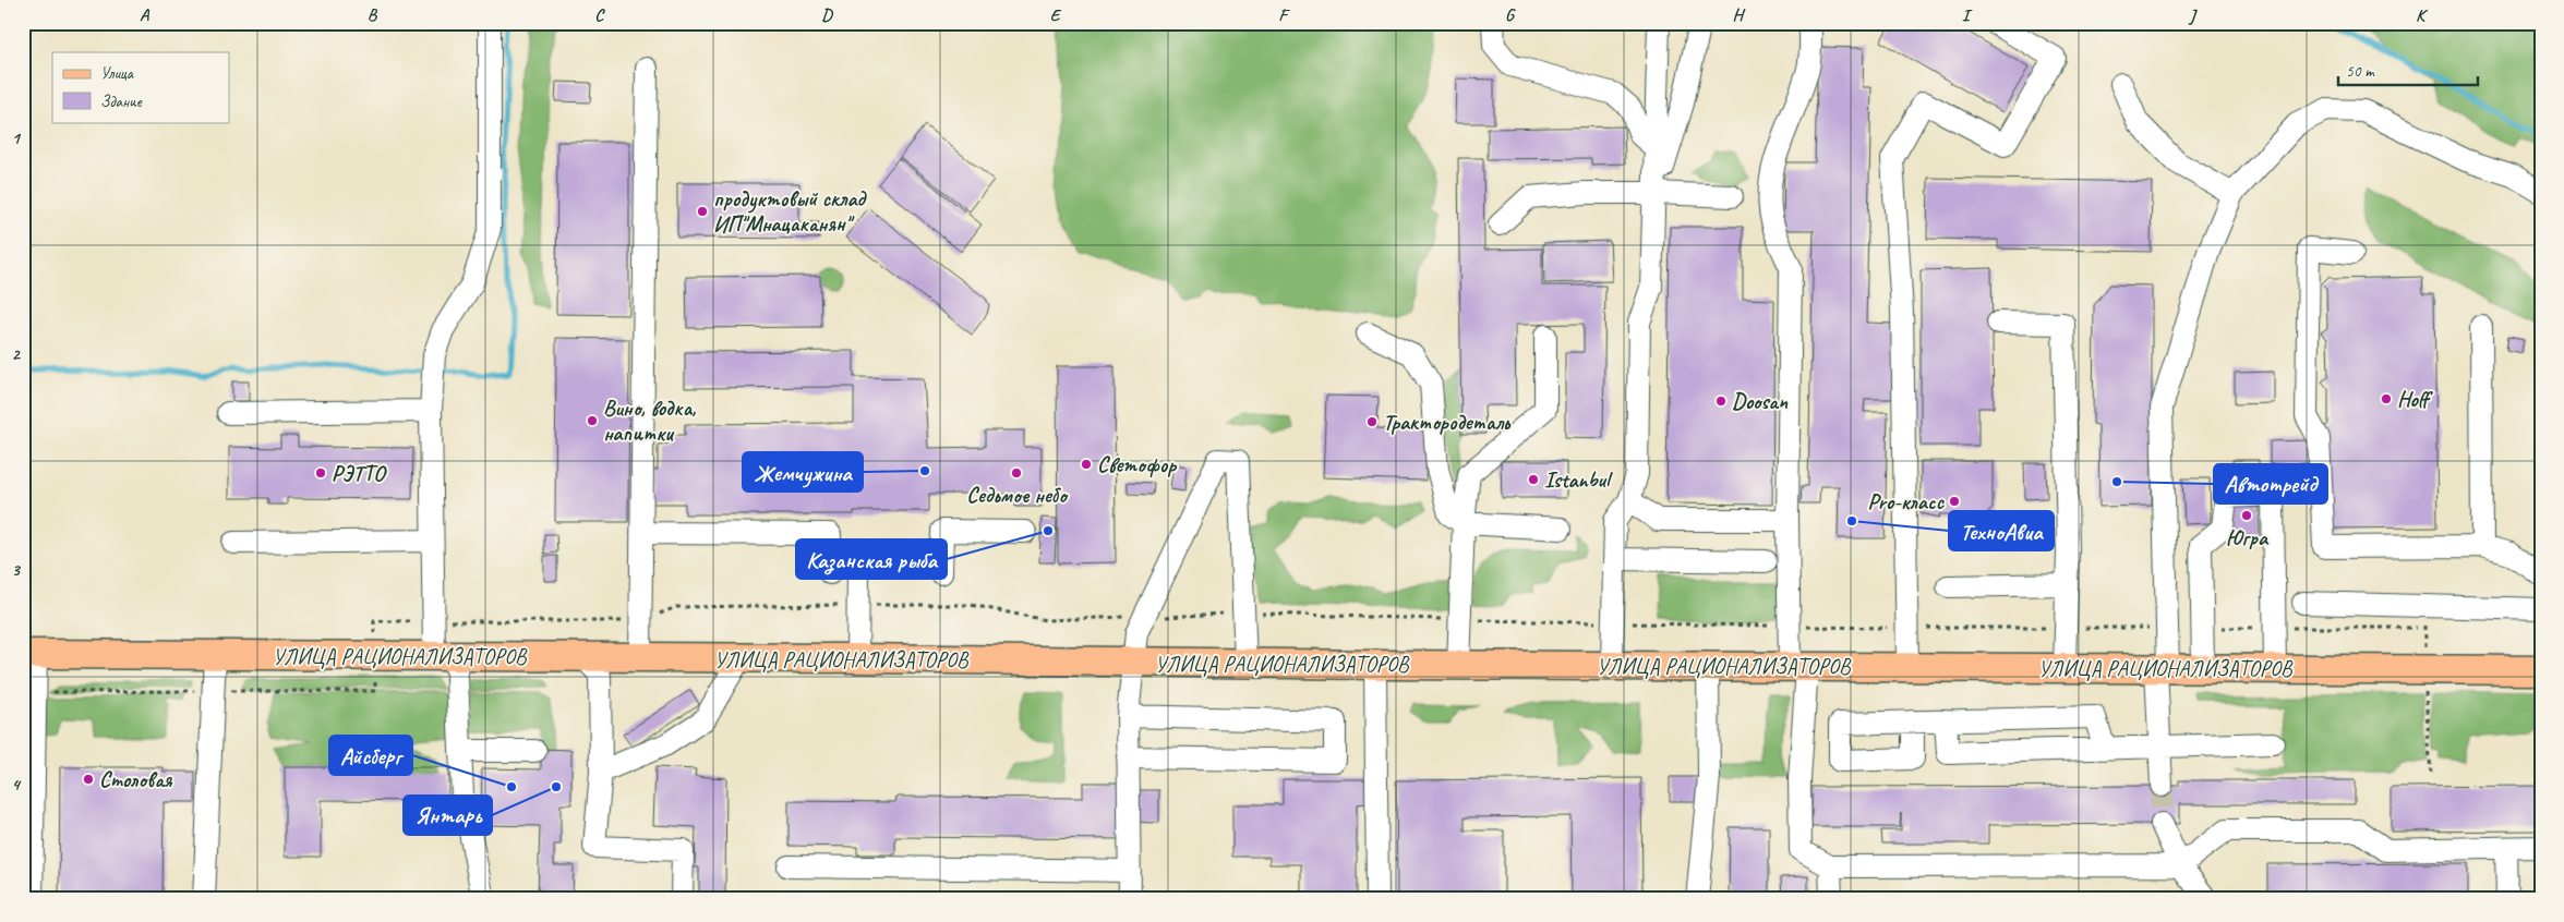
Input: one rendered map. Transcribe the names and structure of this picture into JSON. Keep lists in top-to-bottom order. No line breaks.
{"streets":{"main road":["УЛИЦА РАЦИОНАЛИЗАТОРОВ"]},"places":["продуктовый склад ИП\"Мнацаканян\"","Hoff","Doosan","Вино, водка, напитки","Трактородеталь","Светофор","Жемчужина","РЭТТО","Седьмое небо","Istanbul","Автотрейд","Pro-класс","Югра","ТехноАвиа","Казанская рыба","Столовая","Айсберг","Янтарь"],"legend":["Улица","Здание"],"scale_bar":"50 m","grid":{"columns":["A","B","C","D","E","F","G","H","I","J","K"],"rows":["1","2","3","4"]}}
